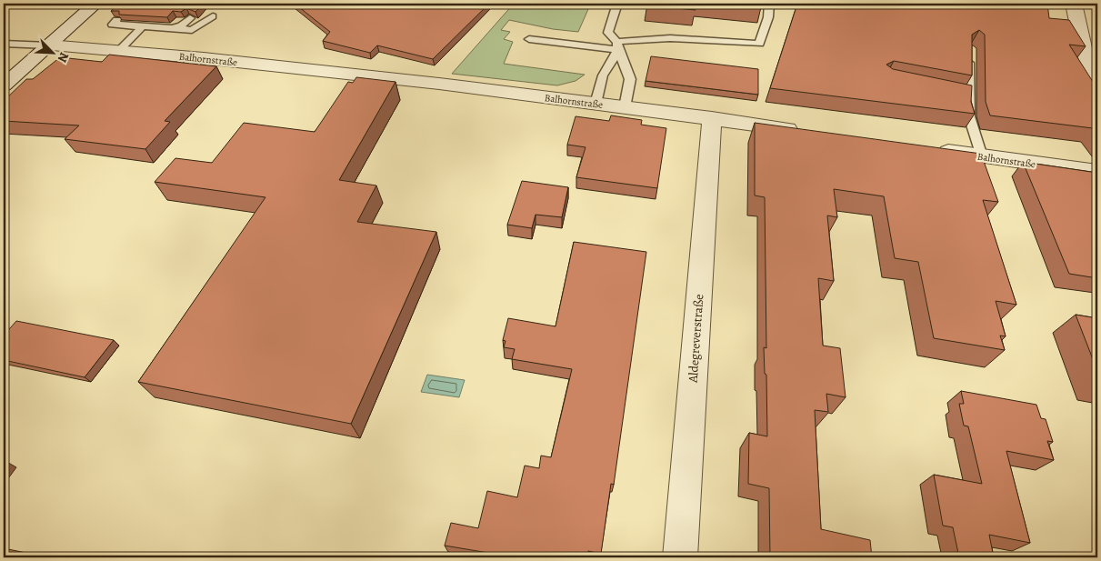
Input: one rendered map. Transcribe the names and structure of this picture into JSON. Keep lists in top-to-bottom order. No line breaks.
{"streets":{"street":["Balhornstraße","Aldegreverstraße"]},"crossings":[["Balhornstraße","Aldegreverstraße"]],"north":"bottom right"}
